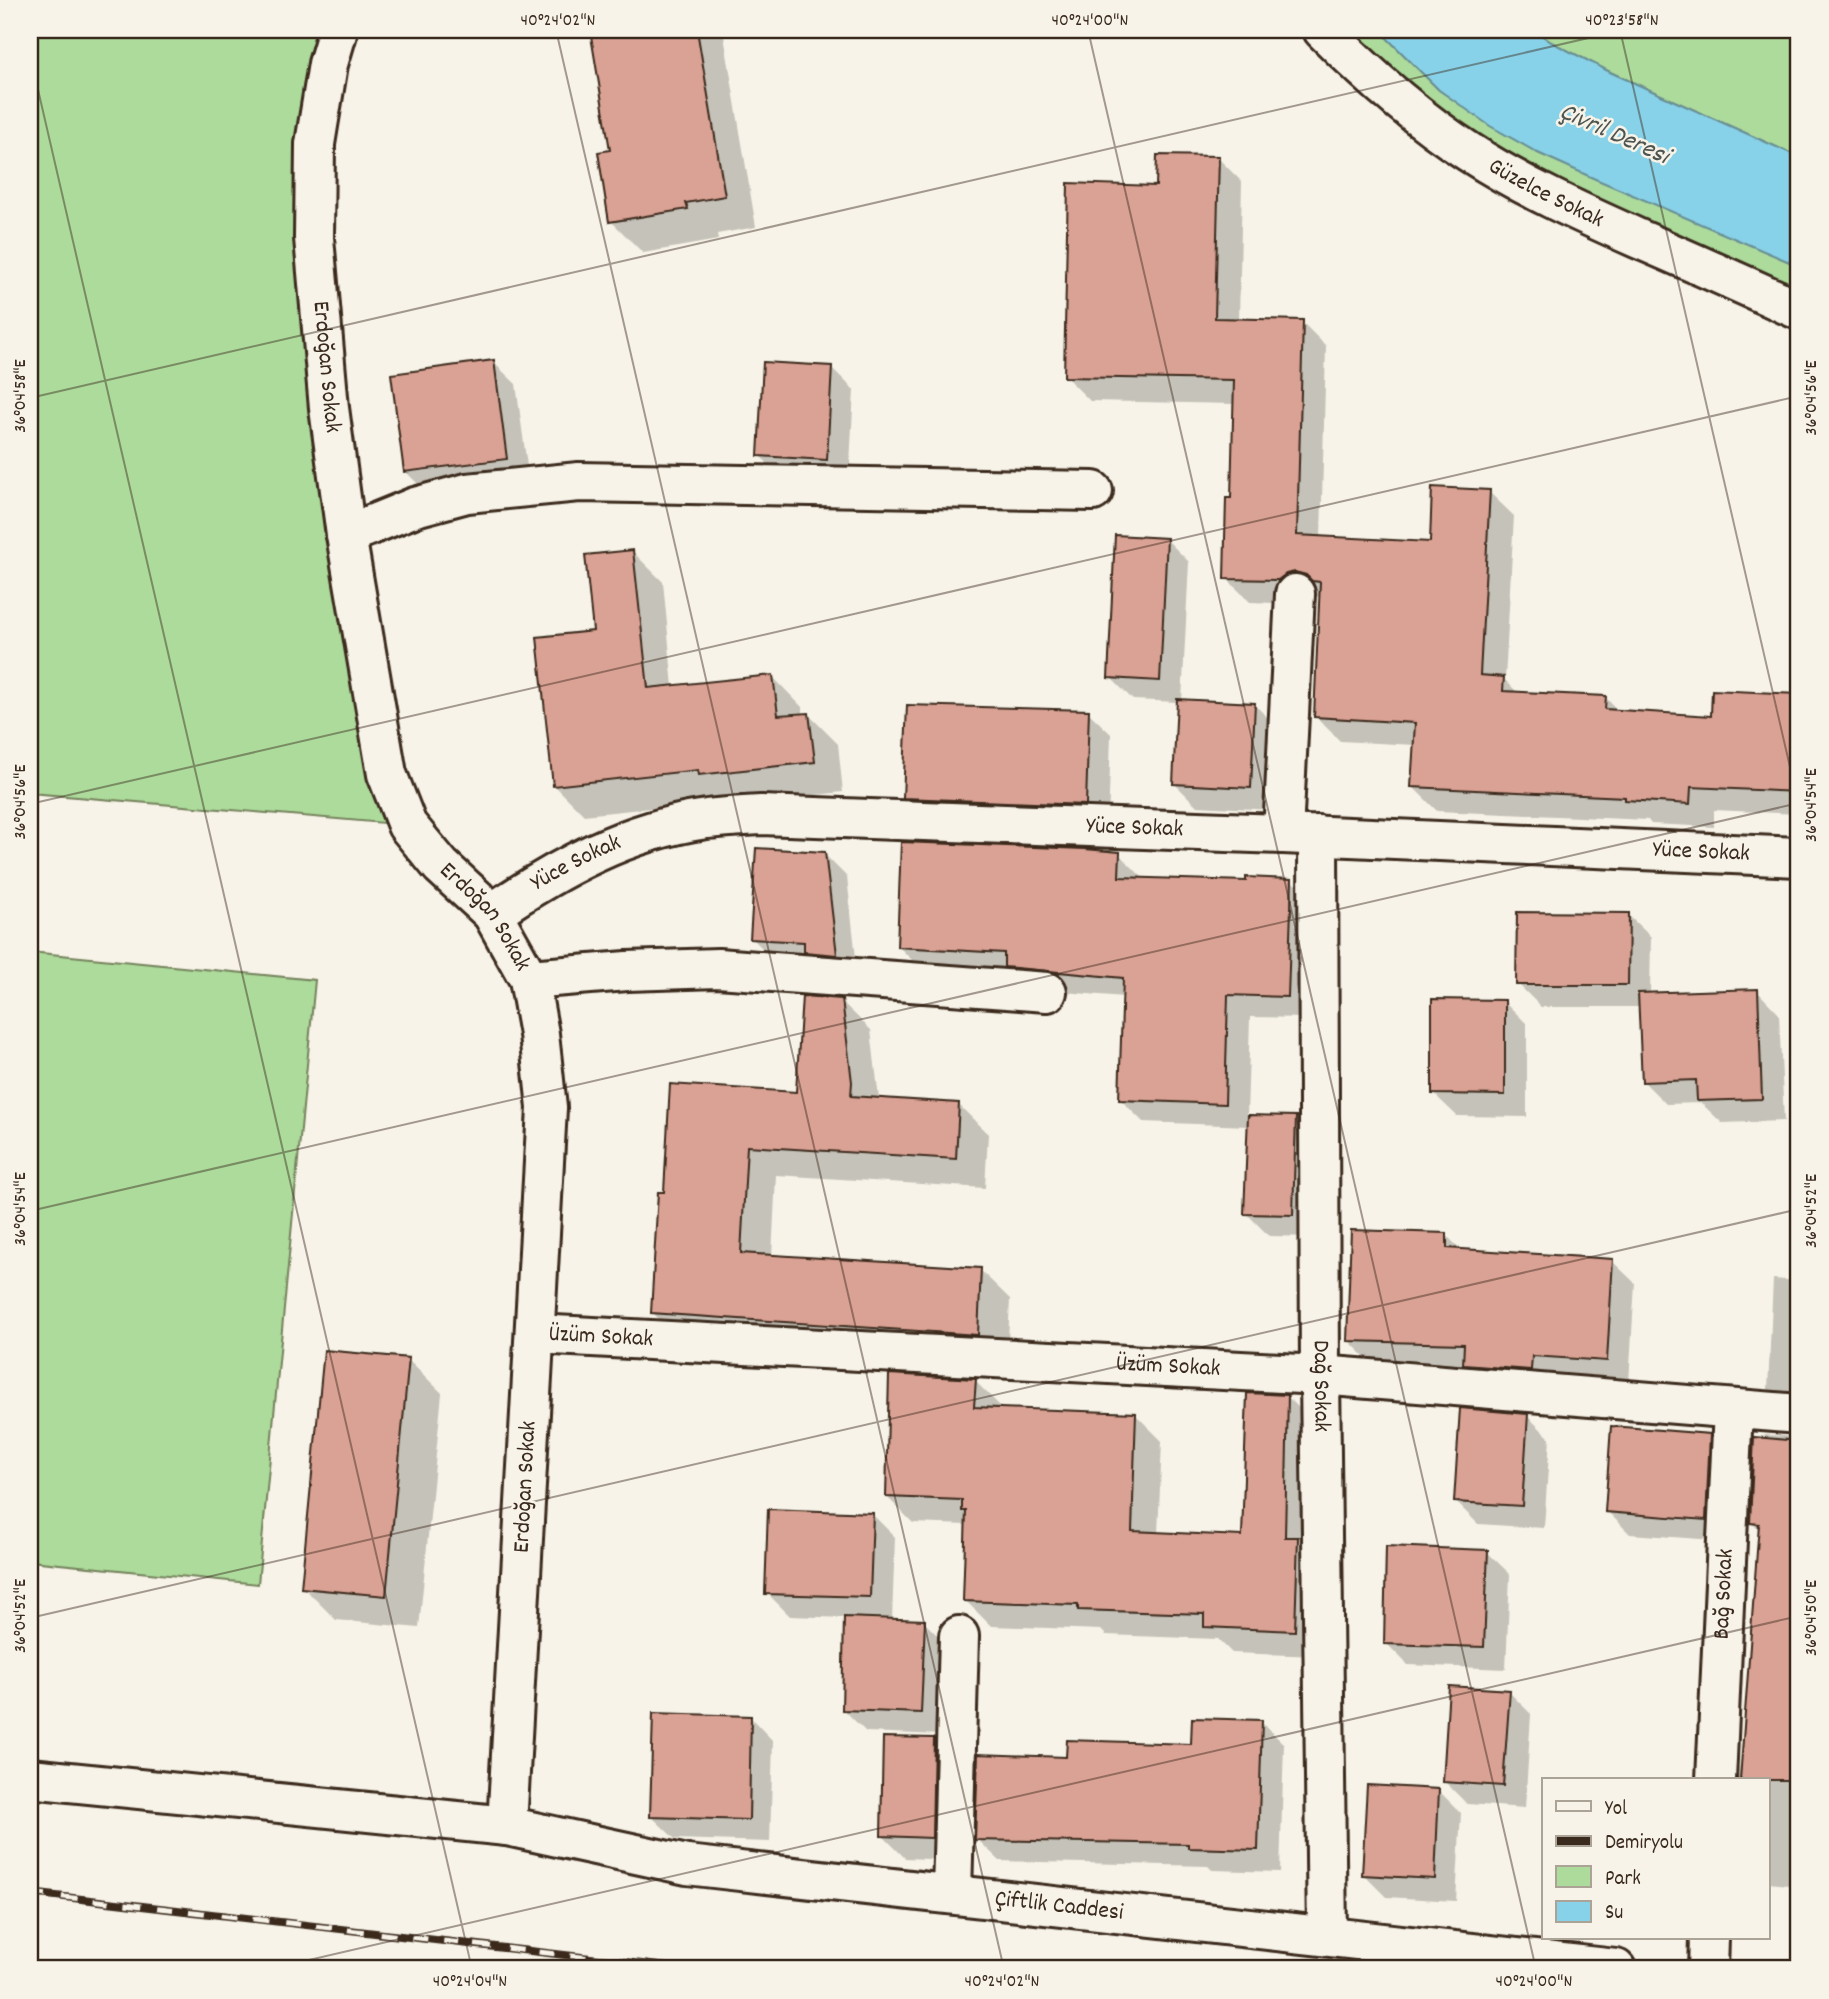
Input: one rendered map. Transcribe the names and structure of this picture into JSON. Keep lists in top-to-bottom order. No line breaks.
{"streets":{"street":["Güzelce Sokak","Erdoğan Sokak","Yüce Sokak","Üzüm Sokak","Dağ Sokak","Bağ Sokak","Çiftlik Caddesi"]},"crossings":[["Erdoğan Sokak","Yüce Sokak"],["Erdoğan Sokak","Üzüm Sokak"],["Erdoğan Sokak","Çiftlik Caddesi"],["Yüce Sokak","Dağ Sokak"],["Üzüm Sokak","Dağ Sokak"],["Üzüm Sokak","Bağ Sokak"],["Dağ Sokak","Çiftlik Caddesi"]],"water":["Çivril Deresi"],"legend":["Yol","Demiryolu","Park","Su"],"coordinates":["40°24'02\"N","40°24'00\"N","40°23'58\"N","36°04'58\"E","36°04'56\"E","36°04'54\"E","36°04'52\"E","36°04'50\"E","40°24'04\"N"]}
